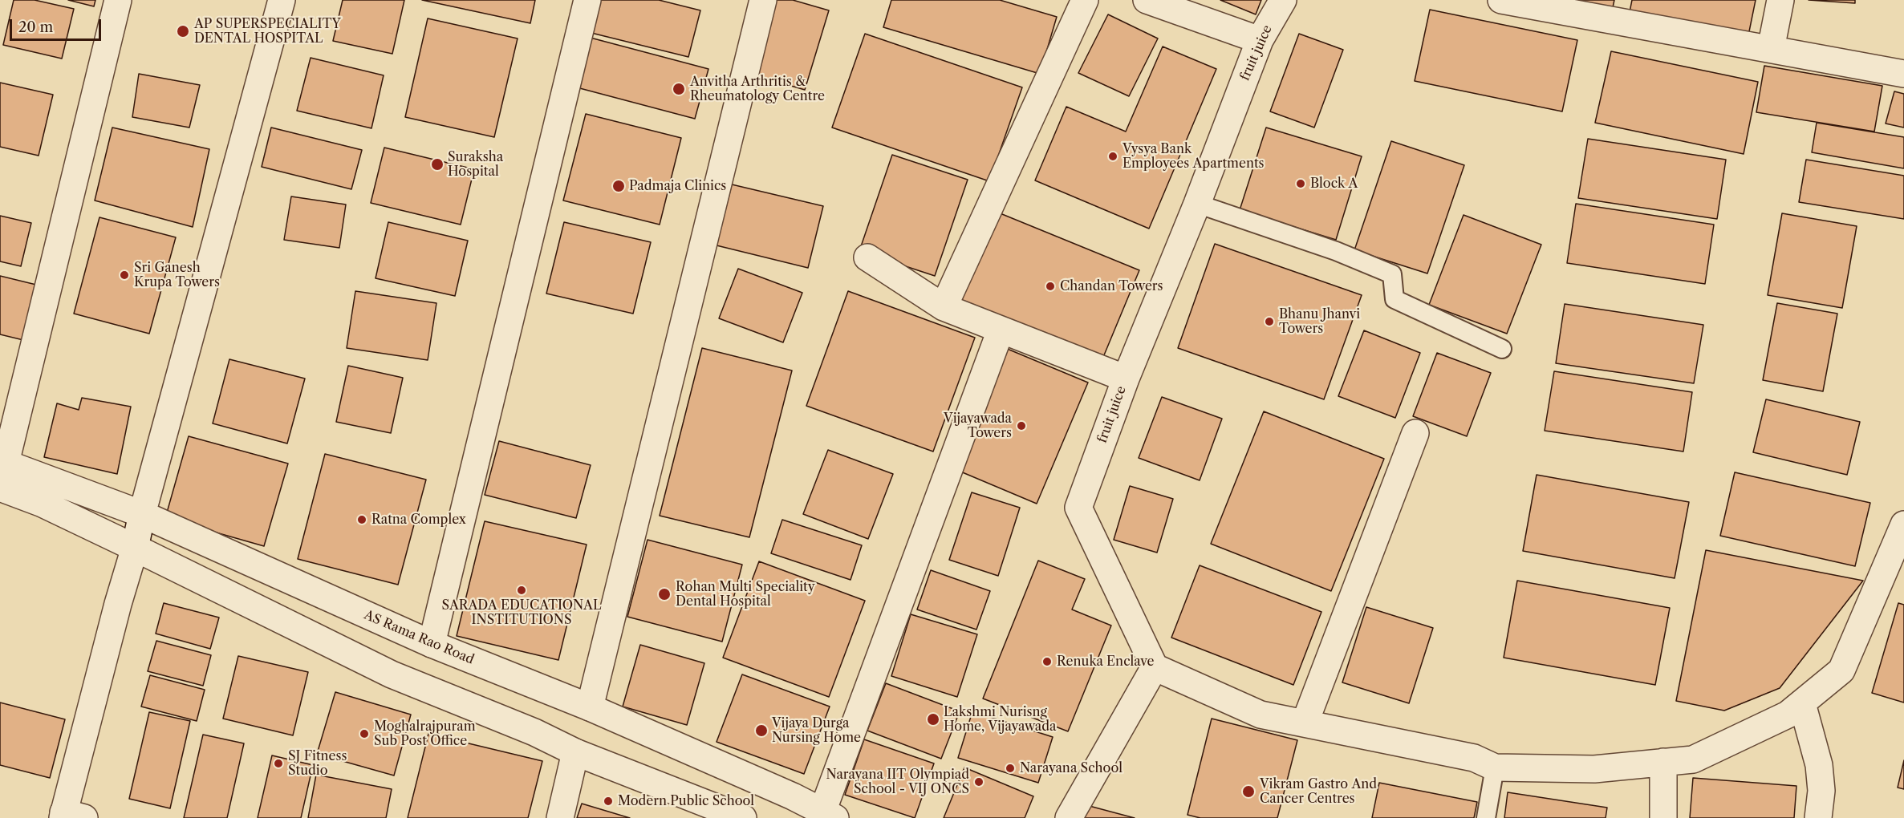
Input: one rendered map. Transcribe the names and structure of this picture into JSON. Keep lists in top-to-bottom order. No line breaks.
{"streets":{"street":["fruit juice","AS Rama Rao Road"]},"places":["AP SUPERSPECIALITY DENTAL HOSPITAL","Anvitha Arthritis & Rheumatology Centre","Vysya Bank Employees Apartments","Suraksha Hospital","Block A","Padmaja Clinics","Sri Ganesh Krupa Towers","Chandan Towers","Bhanu Jhanvi Towers","Vijayawada Towers","Ratna Complex","SARADA EDUCATIONAL INSTITUTIONS","Rohan Multi Speciality Dental Hospital","Renuka Enclave","Lakshmi Nurisng Home, Vijayawada","Vijaya Durga Nursing Home","Moghalrajpuram Sub Post Office","SJ Fitness Studio","Narayana School","Narayana IIT Olympiad School - VIJ ONCS","Vikram Gastro And Cancer Centres","Modern Public School"],"scale_bar":"20 m"}
